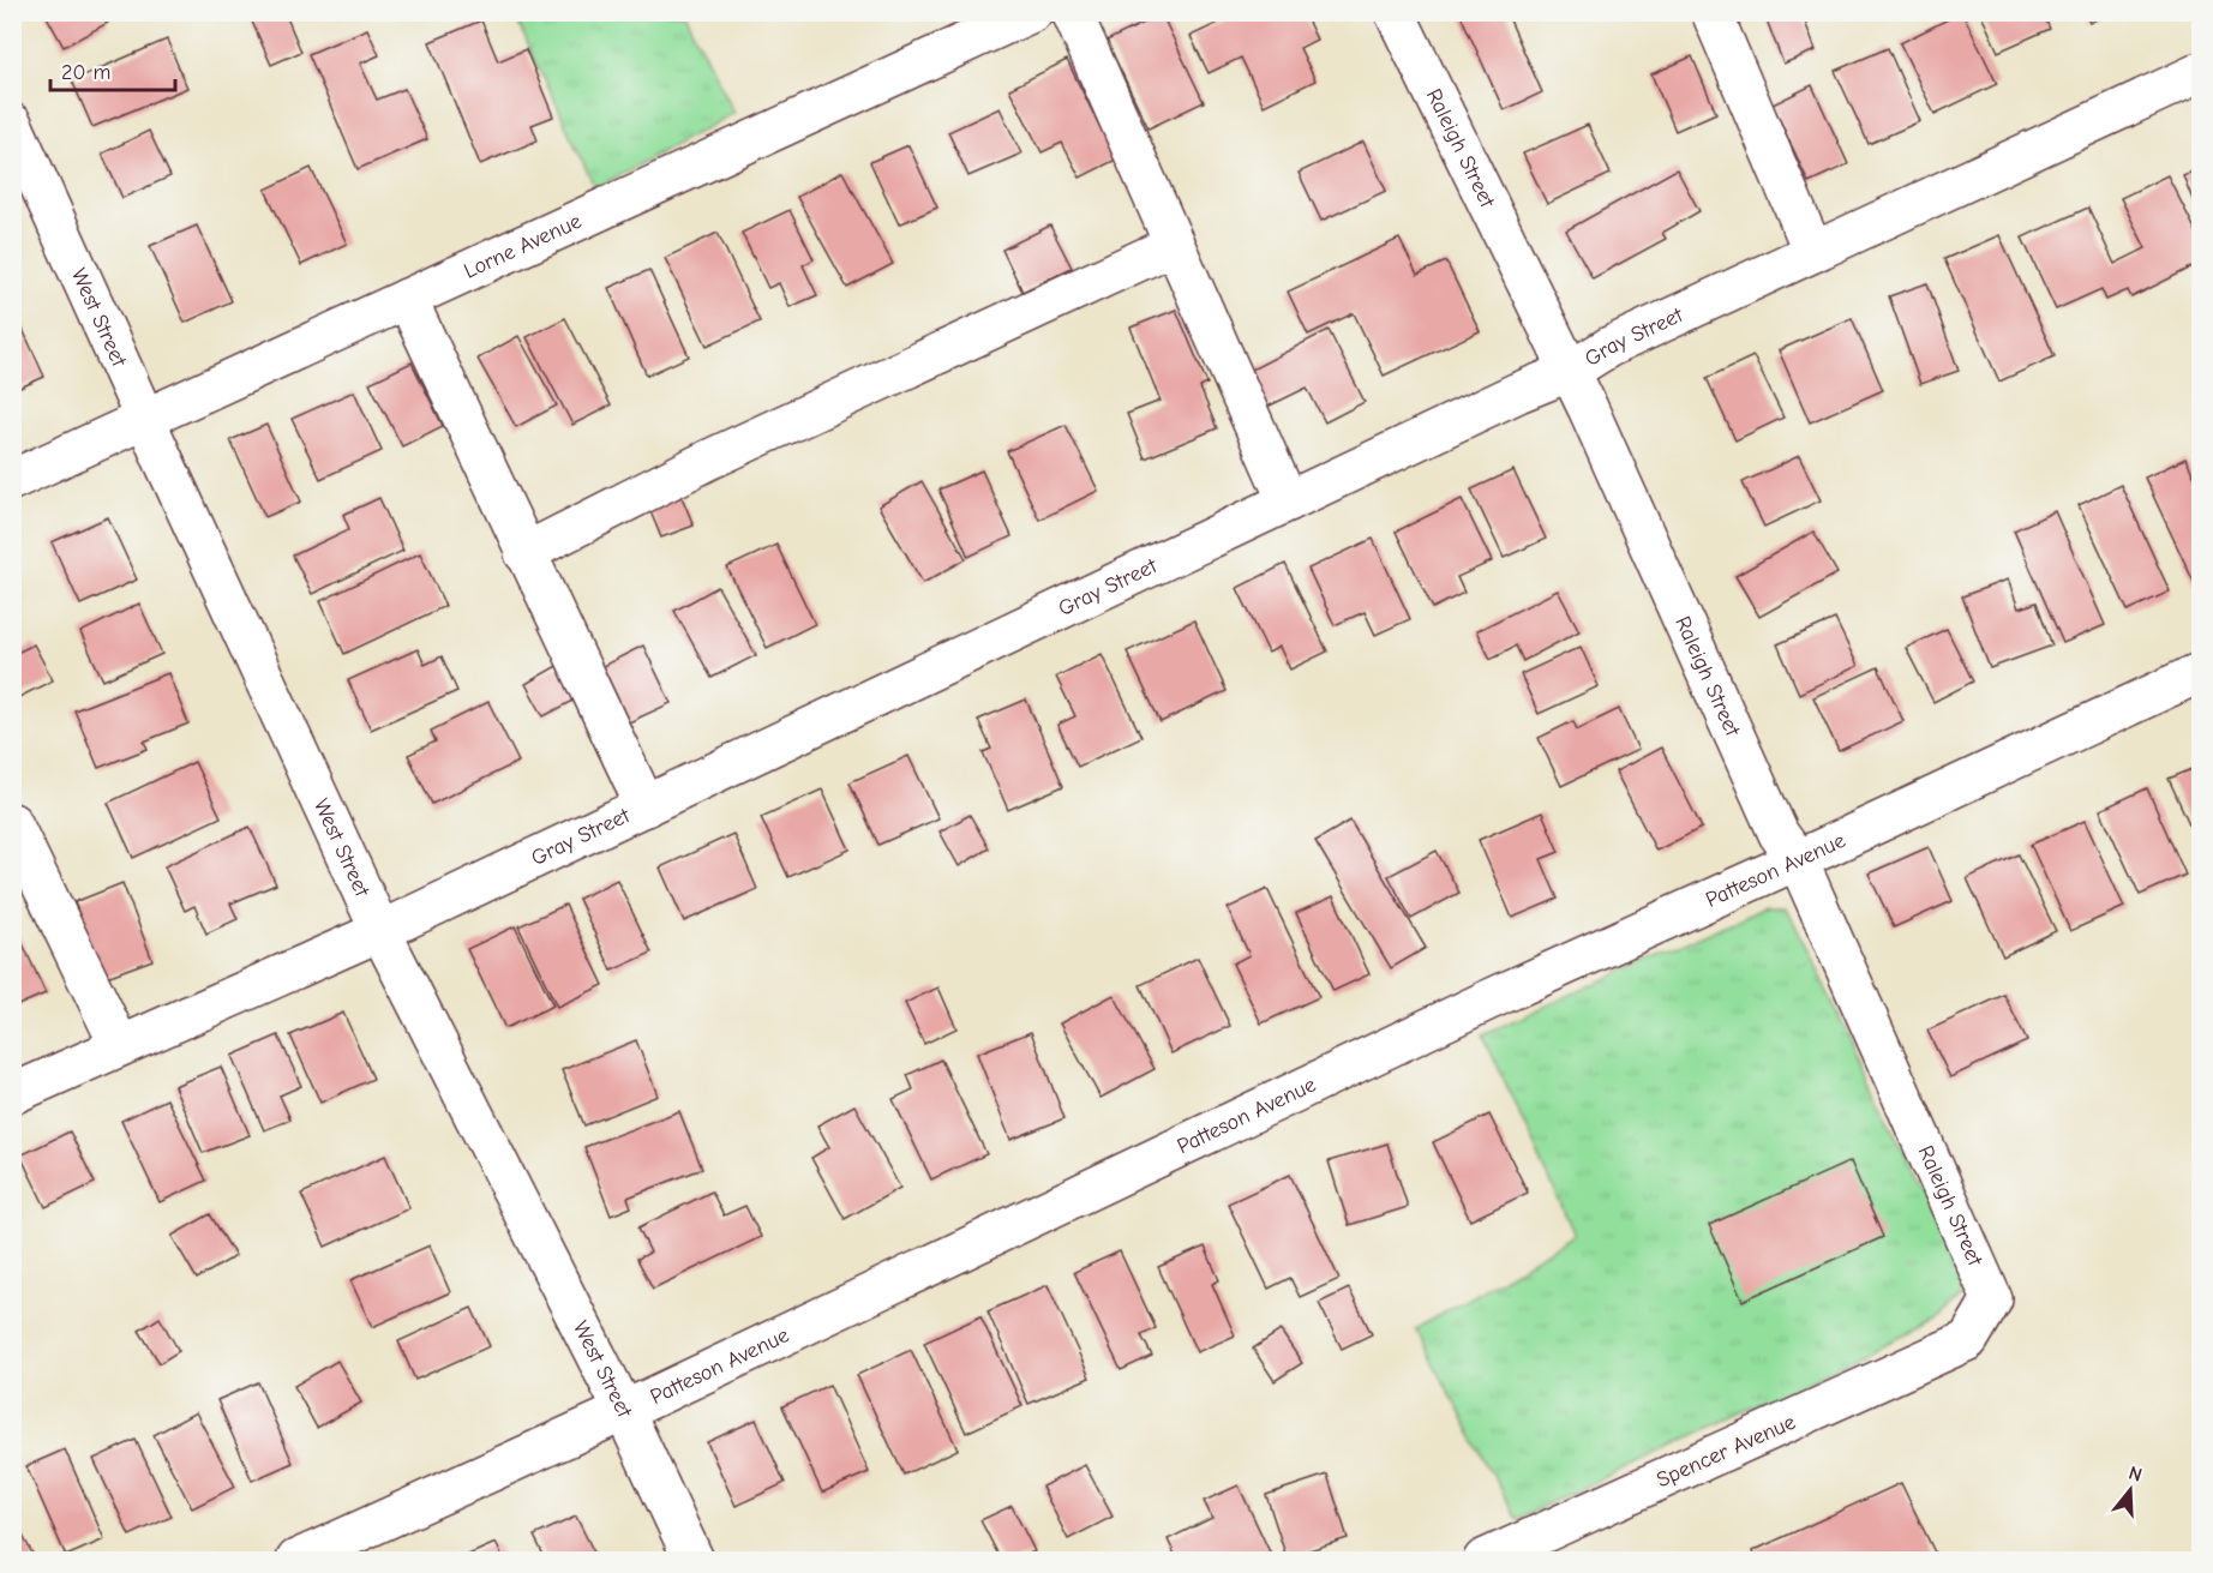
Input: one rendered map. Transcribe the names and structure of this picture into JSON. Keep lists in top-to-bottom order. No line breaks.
{"streets":{"street":["Raleigh Street","Lorne Avenue","West Street","Gray Street","Patteson Avenue","Spencer Avenue"]},"crossings":[["Raleigh Street","Gray Street"],["Raleigh Street","Patteson Avenue"],["Raleigh Street","Spencer Avenue"],["Lorne Avenue","West Street"],["West Street","Gray Street"],["West Street","Patteson Avenue"]],"scale_bar":"20 m","north":"top"}
